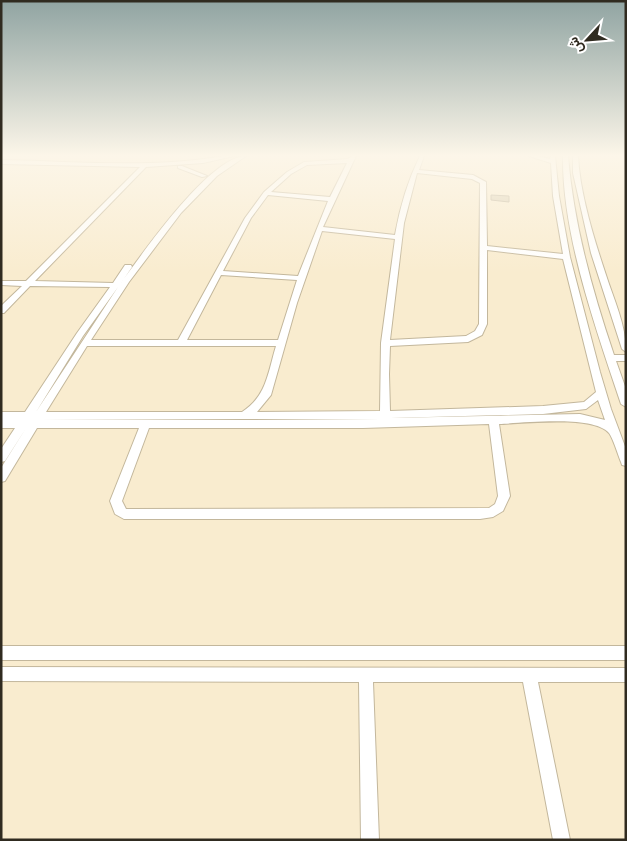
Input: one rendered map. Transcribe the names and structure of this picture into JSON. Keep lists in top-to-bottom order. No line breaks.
{"north":"bottom left"}
